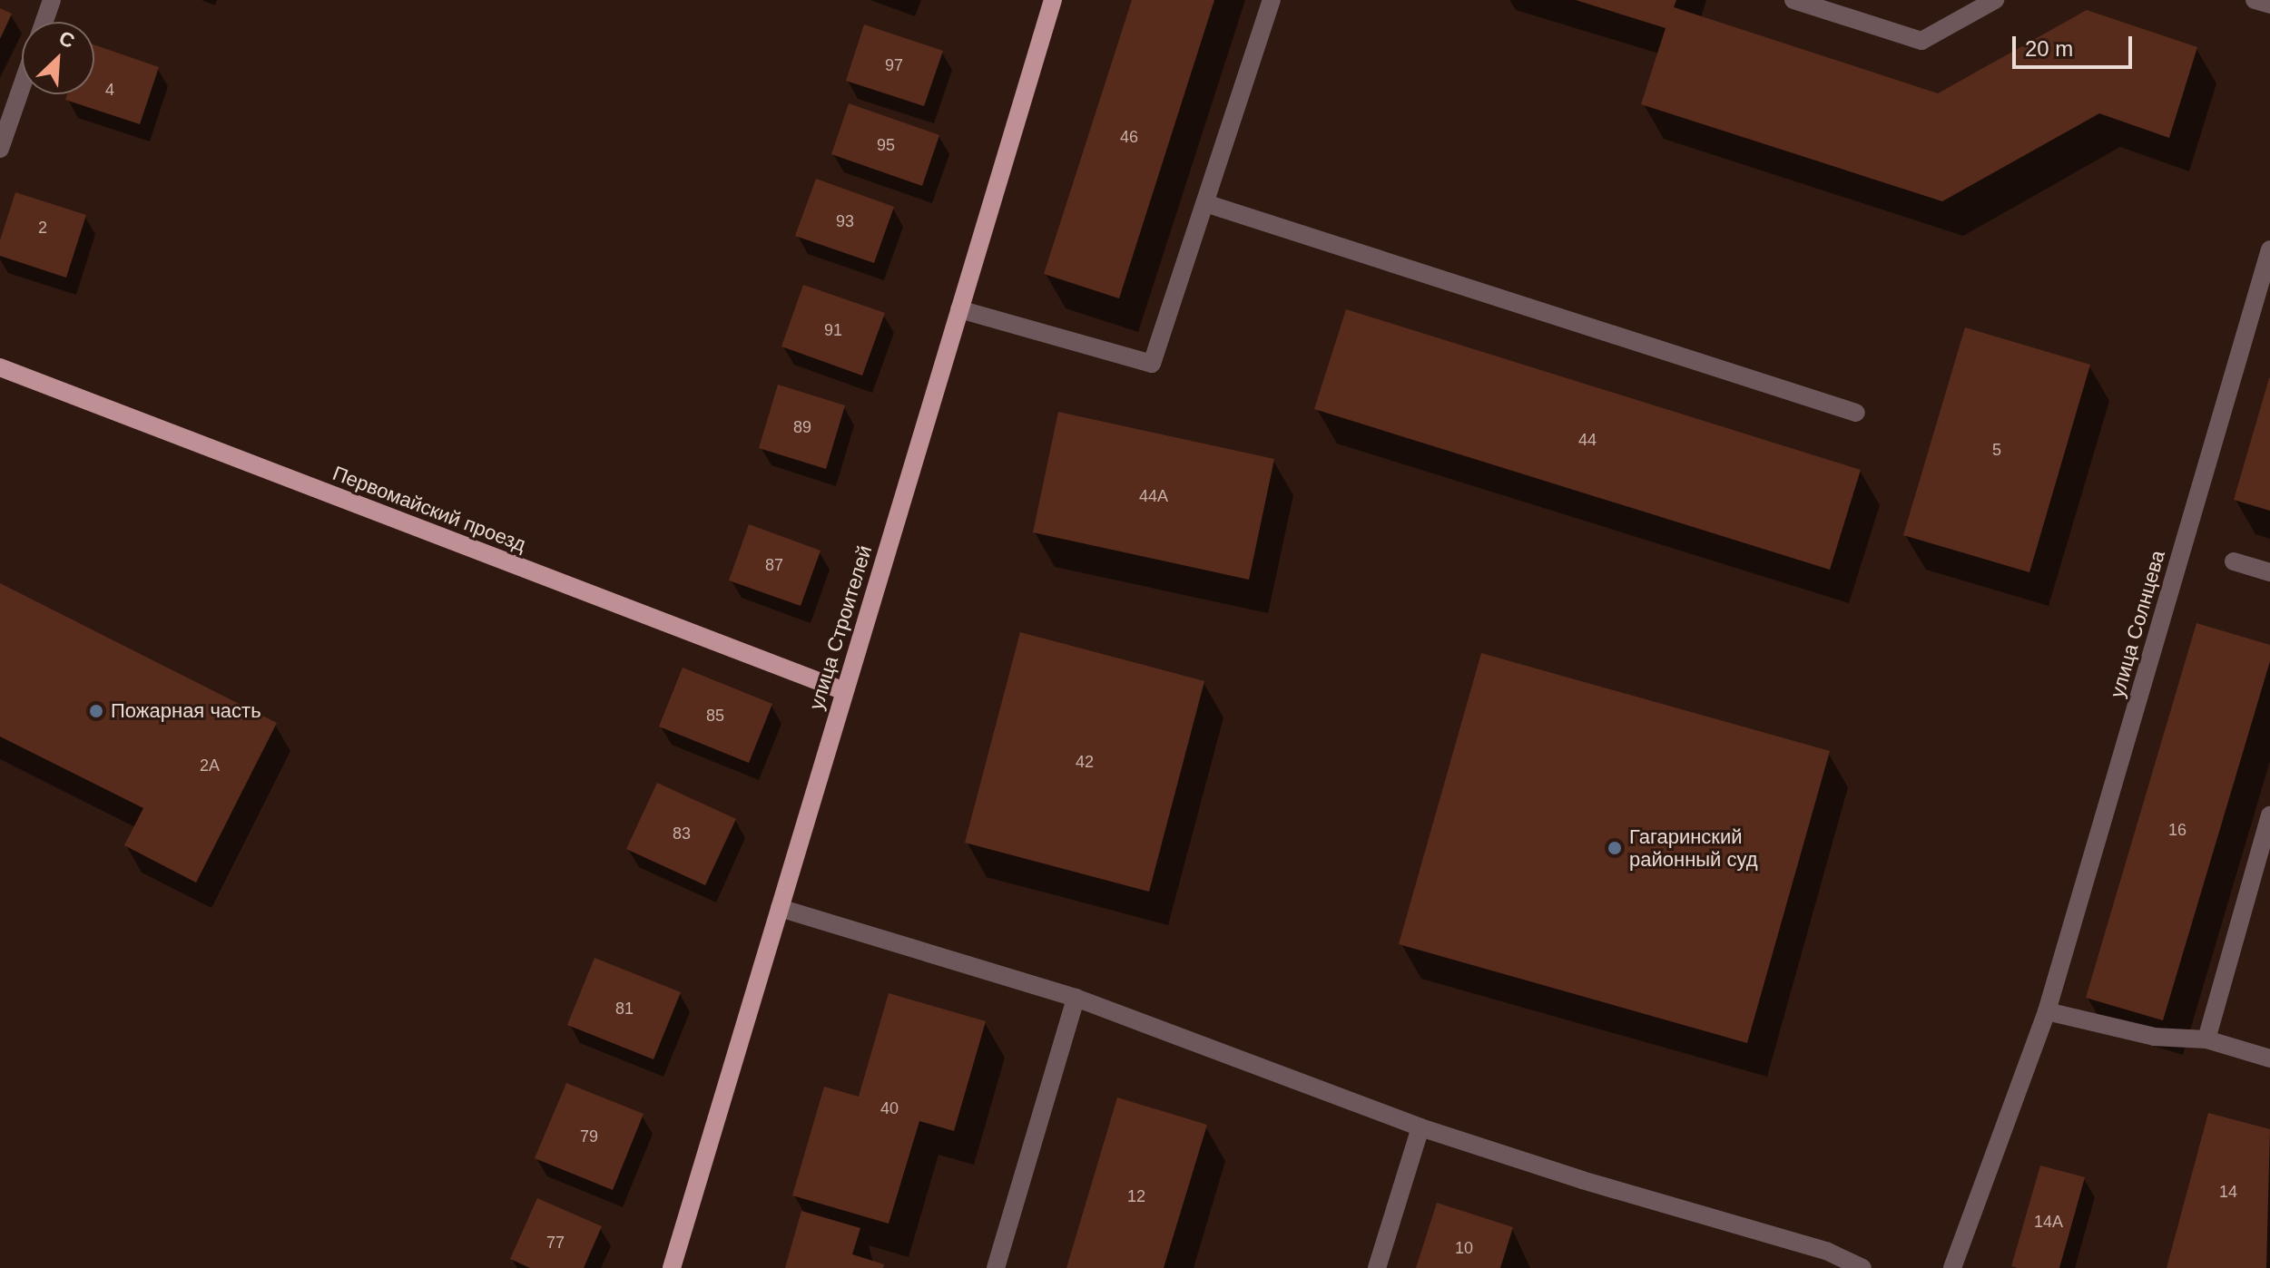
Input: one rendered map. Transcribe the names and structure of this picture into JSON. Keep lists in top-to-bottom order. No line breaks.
{"streets":{"main road":["Первомайский проезд","улица Строителей"],"street":["улица Солнцева"]},"crossings":[["Первомайский проезд","улица Строителей"]],"places":["Пожарная часть","Гагаринский районный суд"],"house_numbers":["97","4","46","95","93","2","91","89","44","5","44А","87","85","42","2А","16","83","81","40","79","14","12","14А","77","10"],"scale_bar":"20 m","north":"top right"}
